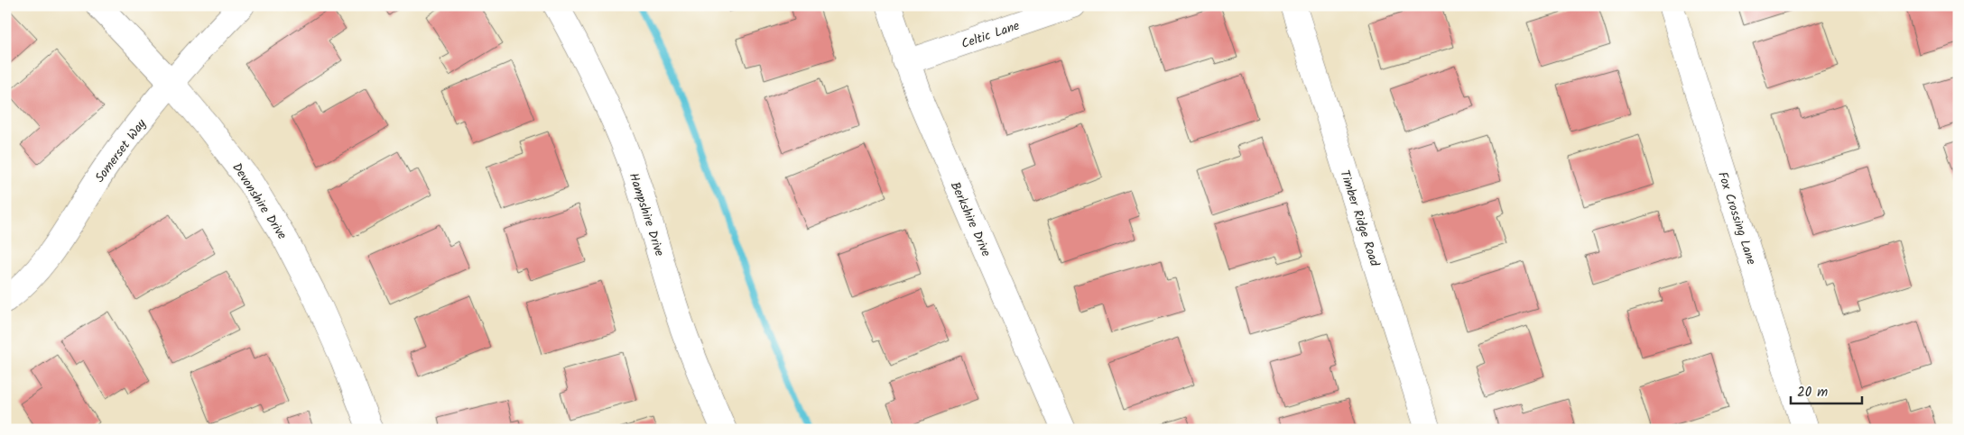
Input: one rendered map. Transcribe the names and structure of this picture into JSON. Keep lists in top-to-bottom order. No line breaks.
{"streets":{"street":["Celtic Lane","Somerset Way","Devonshire Drive","Hampshire Drive","Timber Ridge Road","Fox Crossing Lane","Berkshire Drive"]},"crossings":[["Celtic Lane","Berkshire Drive"],["Somerset Way","Devonshire Drive"]],"scale_bar":"20 m"}
